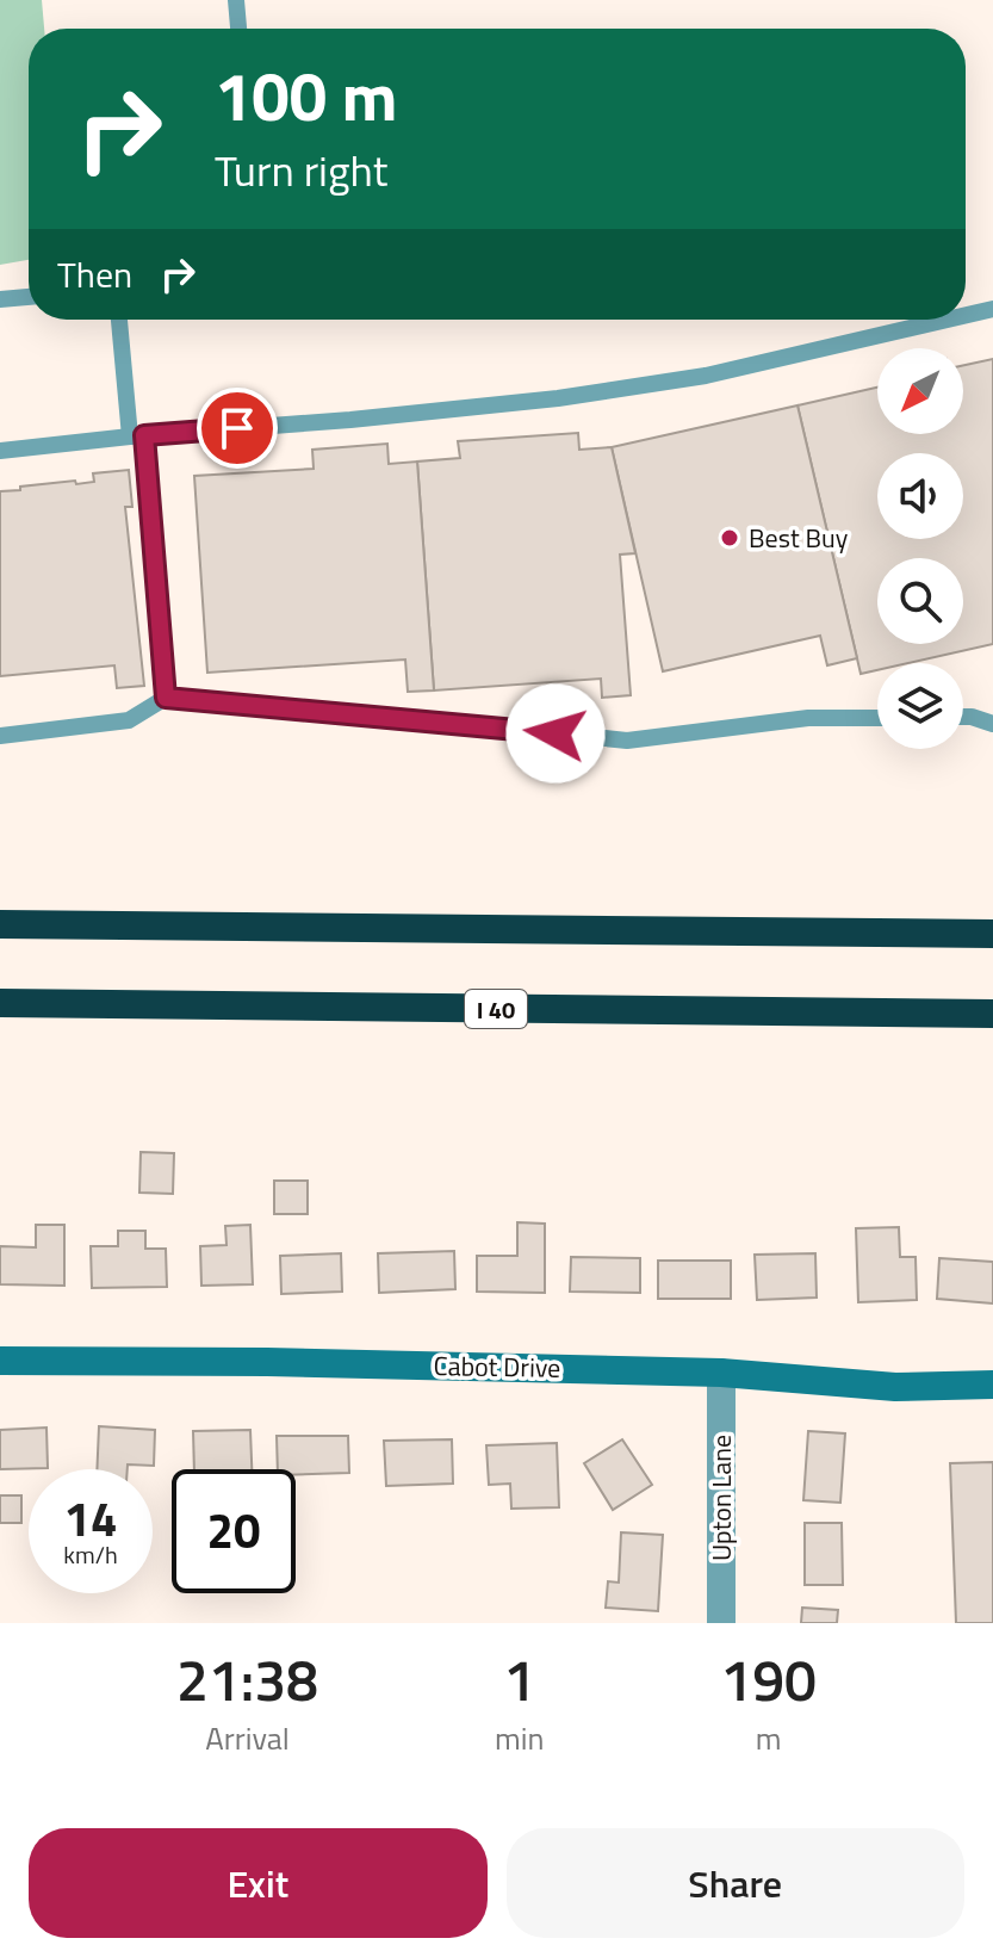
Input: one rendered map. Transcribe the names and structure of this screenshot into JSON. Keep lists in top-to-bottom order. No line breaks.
{"streets":{"highway":["I 40"],"street":["Cabot Drive","Upton Lane"]},"crossings":[["Cabot Drive","Upton Lane"]],"places":["Best Buy"],"north":"bottom left","page":{"turn":["100 m","Turn right"],"then":"Then","speed":"14 km/h","limit":"20","eta":["21:38","Arrival","1","min","190","m"],"buttons":["Exit","Share"]}}
